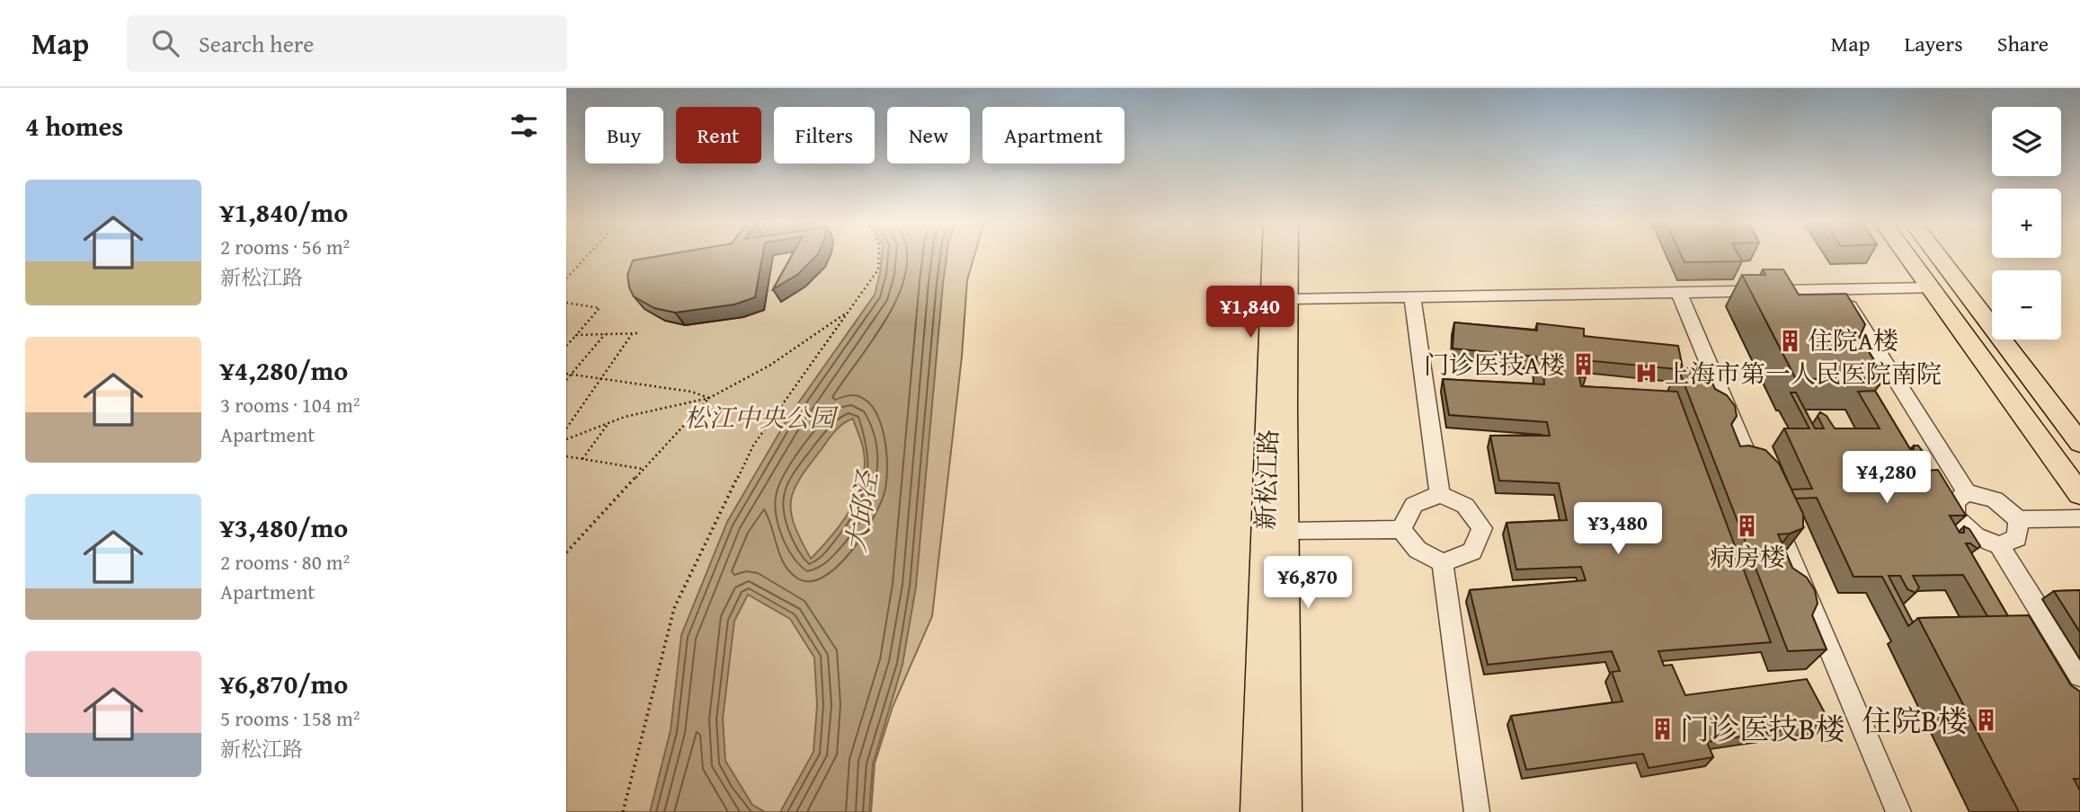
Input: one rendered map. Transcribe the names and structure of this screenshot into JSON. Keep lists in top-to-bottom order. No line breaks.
{"streets":{"main road":["新松江路"]},"water":["大邱泾"],"parks":["松江中央公园"],"places":{"building":["住院A楼","门诊医技A楼","病房楼","住院B楼","门诊医技B楼"],"hospital":["上海市第一人民医院南院"]},"page":{"header":"Map","search":"Search here","nav":["Map","Layers","Share"],"heading":"4 homes","map_buttons":["+","−"],"chip":["Buy","Rent","Filters","New","Apartment"],"list":[{"name":"¥1,840/mo","note":"2 rooms · 56 m² · 新松江路"},{"name":"¥4,280/mo","note":"3 rooms · 104 m² · Apartment"},{"name":"¥3,480/mo","note":"2 rooms · 80 m² · Apartment"},{"name":"¥6,870/mo","note":"5 rooms · 158 m² · 新松江路"}],"price":["¥1,840","¥4,280","¥3,480","¥6,870"]}}
